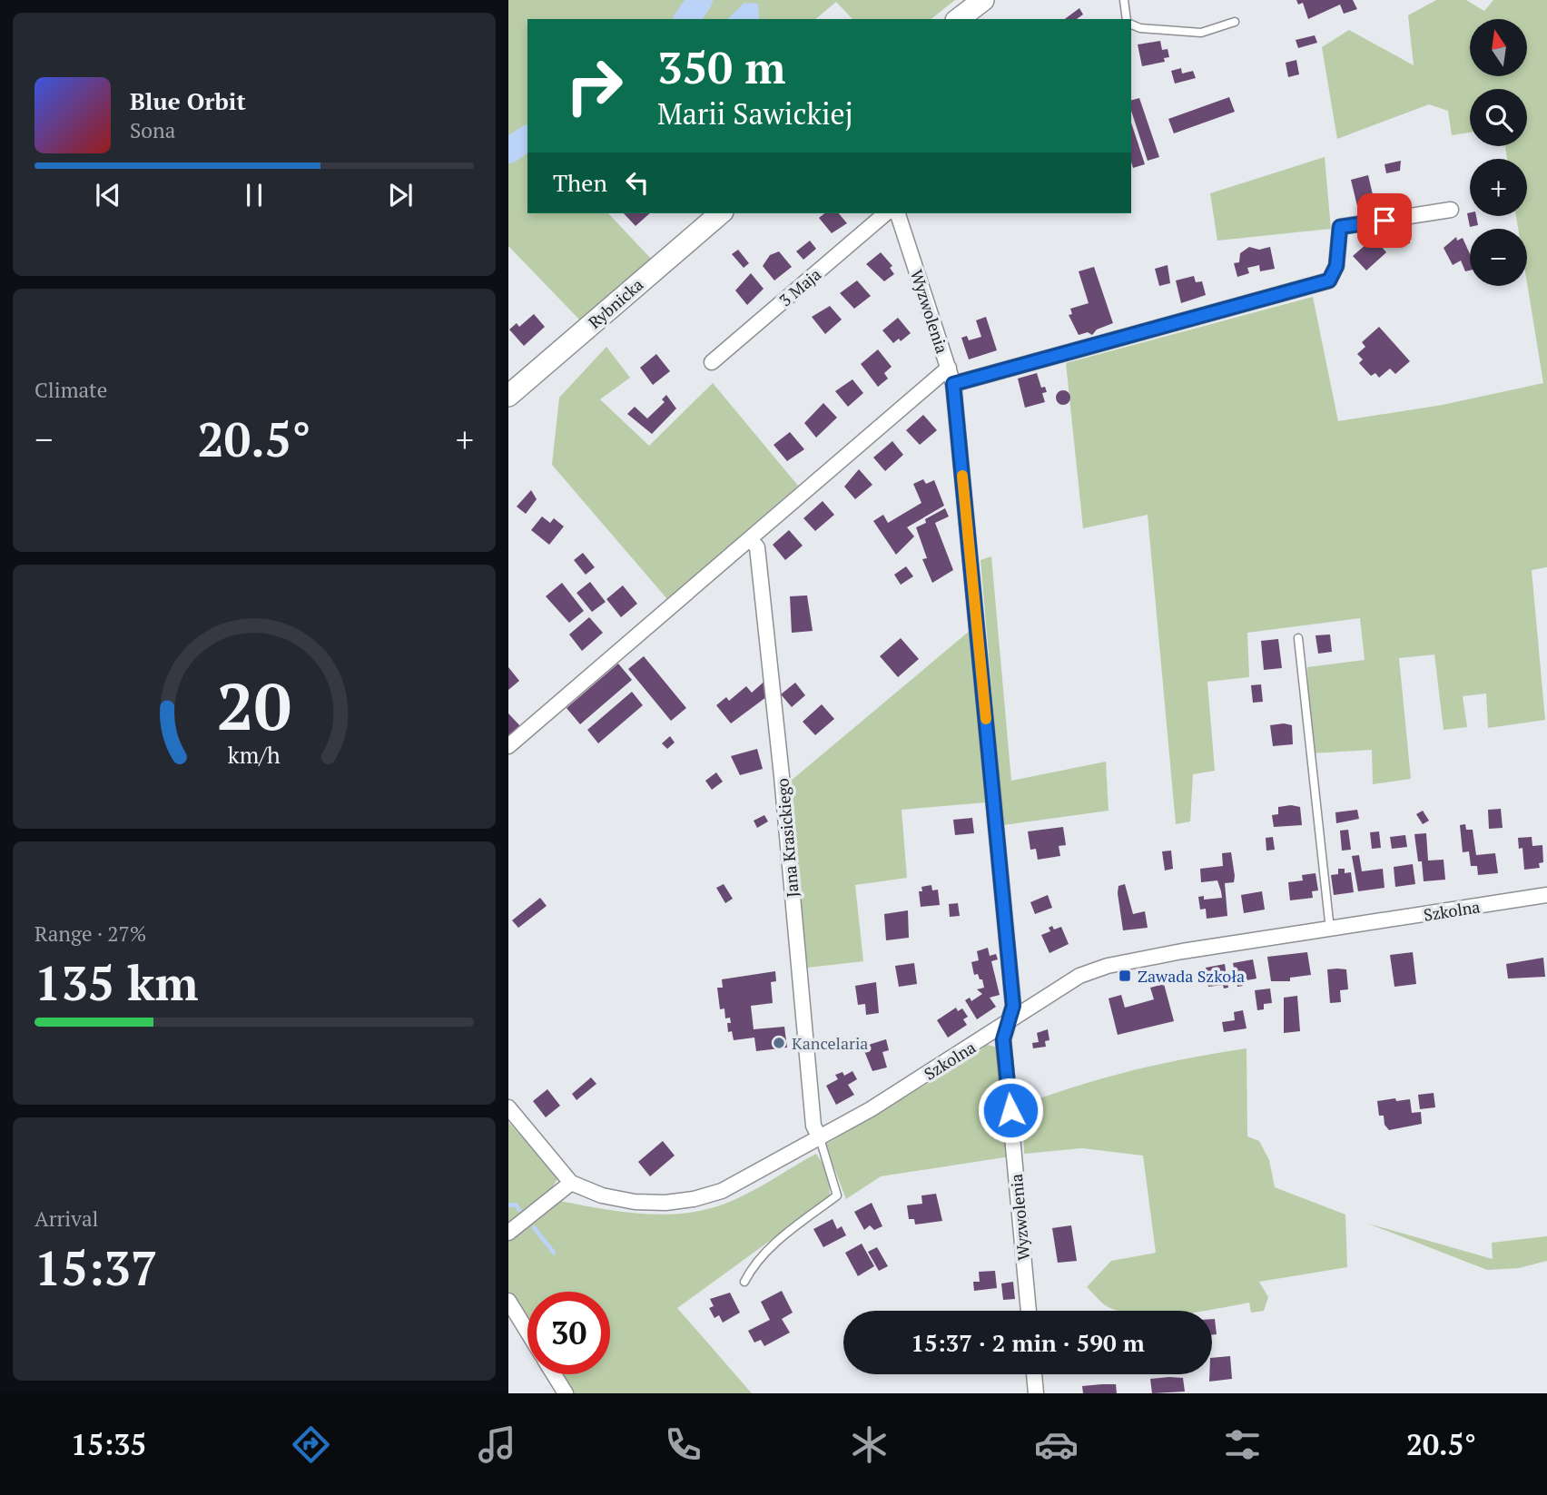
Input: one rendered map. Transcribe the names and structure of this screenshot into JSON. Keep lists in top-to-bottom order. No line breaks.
{"streets":{"main road":["Rybnicka"],"street":["3 Maja","Wyzwolenia","Jana Krasickiego","Szkolna"]},"crossings":[["Wyzwolenia","Szkolna"],["Jana Krasickiego","Szkolna"]],"places":{"transit":["Zawada Szkoła"],"other":["Kancelaria"]},"north":"top","page":{"map_buttons":["+","−"],"turn":["350 m","Marii Sawickiej"],"song":["Blue Orbit","Sona"],"then":"Then","tile":["Climate",["Range · 27%","135 km"],["Arrival","15:37"]],"heat":["−","20.5°","+"],"limit":"30","trip":"15:37 · 2 min · 590 m","tabs":["15:35","20.5°"],"gauge":["20","km/h"]}}
